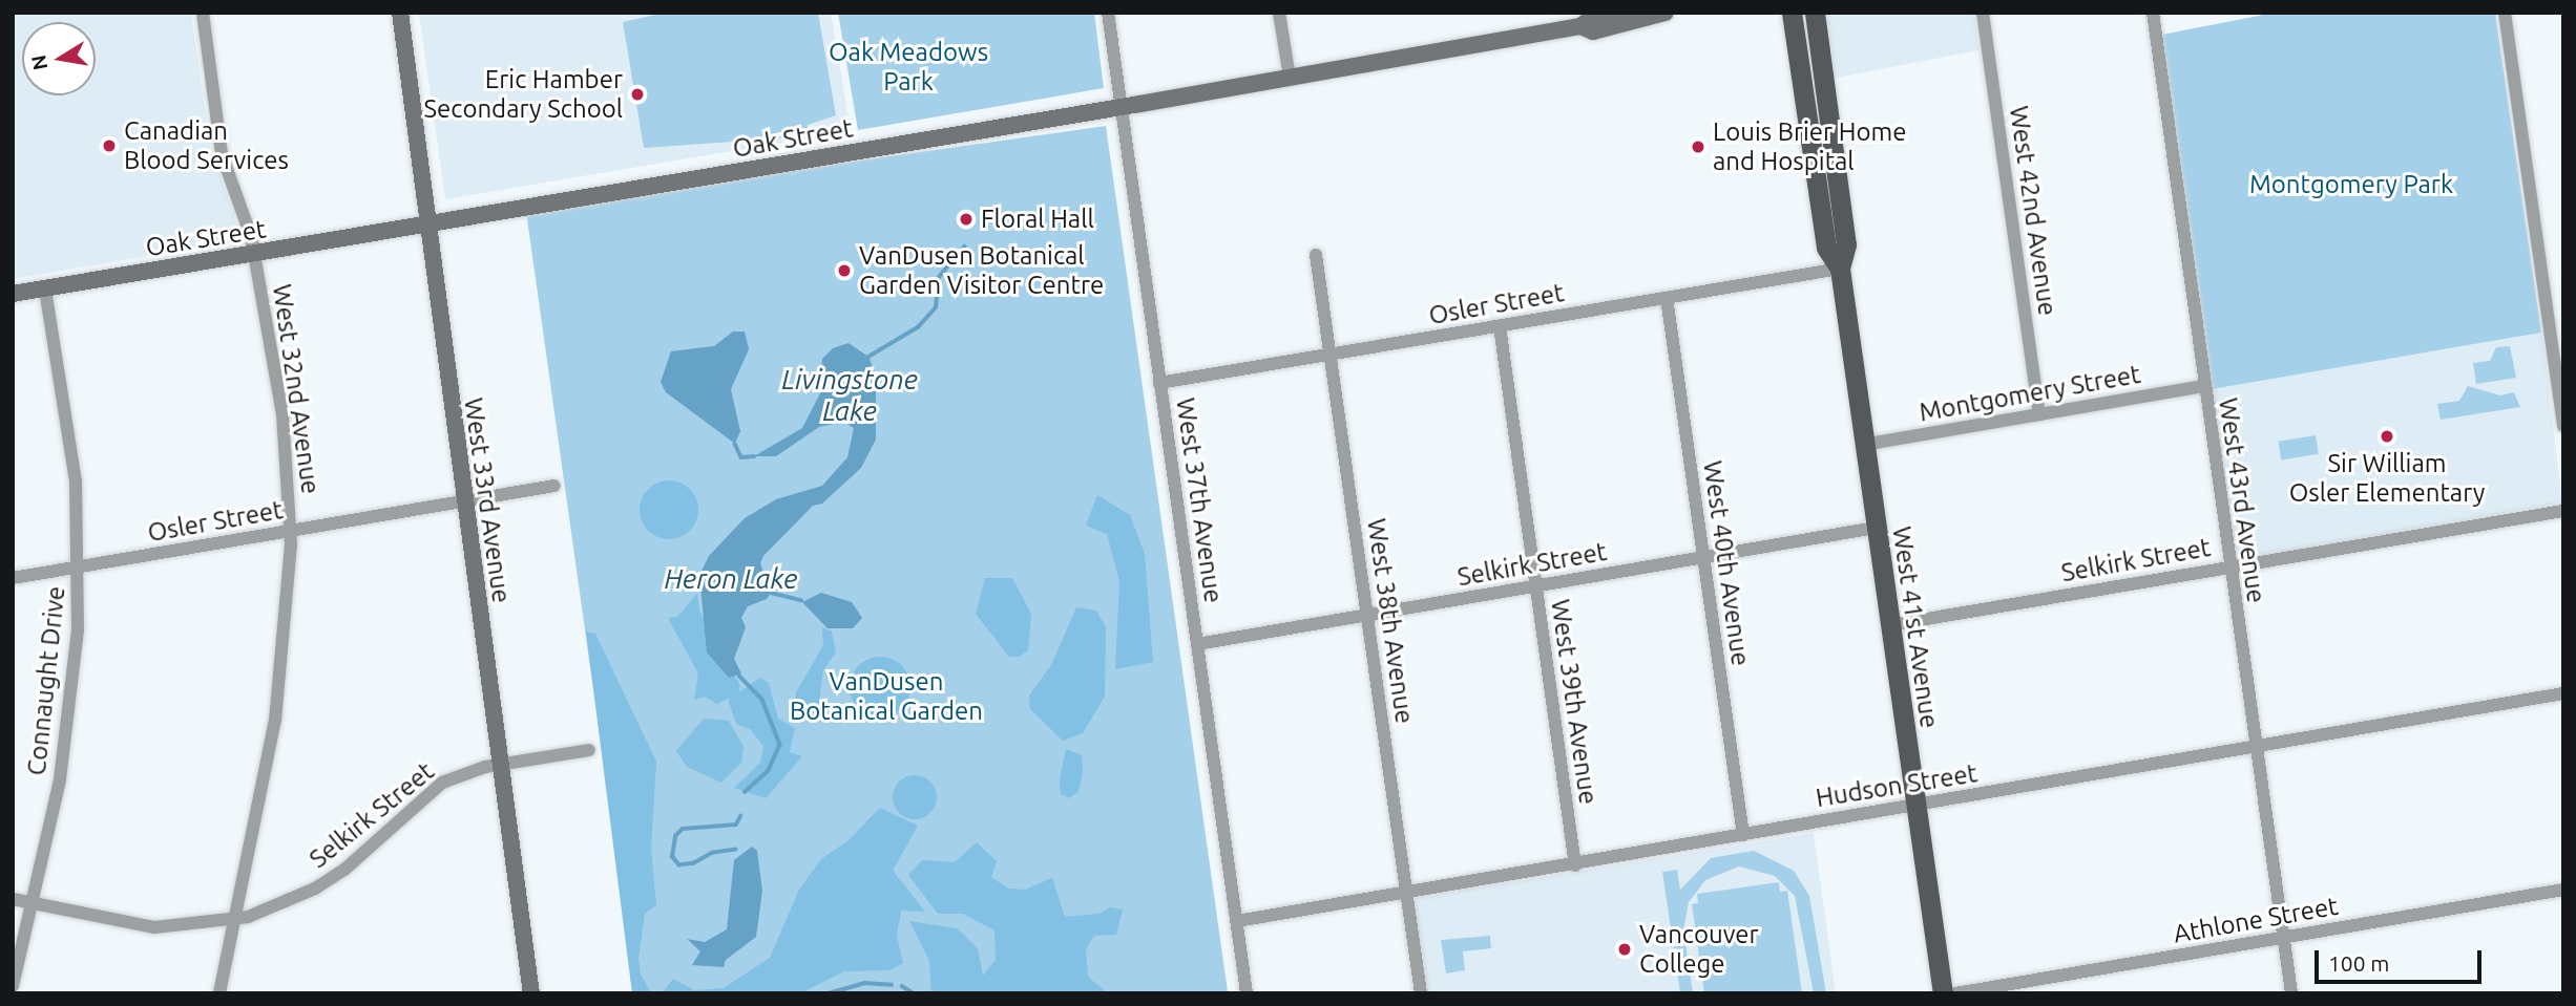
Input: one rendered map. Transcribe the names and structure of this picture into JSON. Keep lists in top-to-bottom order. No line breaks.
{"streets":{"main road":["Oak Street","West 33rd Avenue","West 41st Avenue"],"street":["West 42nd Avenue","Osler Street","West 32nd Avenue","Montgomery Street","West 37th Avenue","West 43rd Avenue","Selkirk Street","West 40th Avenue","West 38th Avenue","Connaught Drive","West 39th Avenue","Hudson Street","Athlone Street"]},"crossings":[["Oak Street","West 32nd Avenue"],["Oak Street","West 33rd Avenue"],["Oak Street","West 37th Avenue"],["Oak Street","Connaught Drive"],["West 42nd Avenue","Montgomery Street"],["Osler Street","West 32nd Avenue"],["Osler Street","West 33rd Avenue"],["Osler Street","West 37th Avenue"],["Osler Street","West 40th Avenue"],["Osler Street","West 38th Avenue"],["Osler Street","West 41st Avenue"],["Osler Street","Connaught Drive"],["Osler Street","West 39th Avenue"],["West 32nd Avenue","Selkirk Street"],["Montgomery Street","West 43rd Avenue"],["Montgomery Street","West 41st Avenue"],["West 33rd Avenue","Selkirk Street"],["West 37th Avenue","Selkirk Street"],["West 37th Avenue","Hudson Street"],["West 43rd Avenue","Selkirk Street"],["West 43rd Avenue","Hudson Street"],["West 43rd Avenue","Athlone Street"],["Selkirk Street","West 40th Avenue"],["Selkirk Street","West 38th Avenue"],["Selkirk Street","West 41st Avenue"],["Selkirk Street","Connaught Drive"],["Selkirk Street","West 39th Avenue"],["West 40th Avenue","Hudson Street"],["West 38th Avenue","Hudson Street"],["West 41st Avenue","Hudson Street"],["West 39th Avenue","Hudson Street"]],"water":["Livingstone Lake","Heron Lake"],"parks":["Oak Meadows Park","Montgomery Park","VanDusen Botanical Garden"],"places":["Eric Hamber Secondary School","Canadian Blood Services","Louis Brier Home and Hospital","Floral Hall","VanDusen Botanical Garden Visitor Centre","Sir William Osler Elementary","Vancouver College"],"scale_bar":"100 m","north":"left"}
